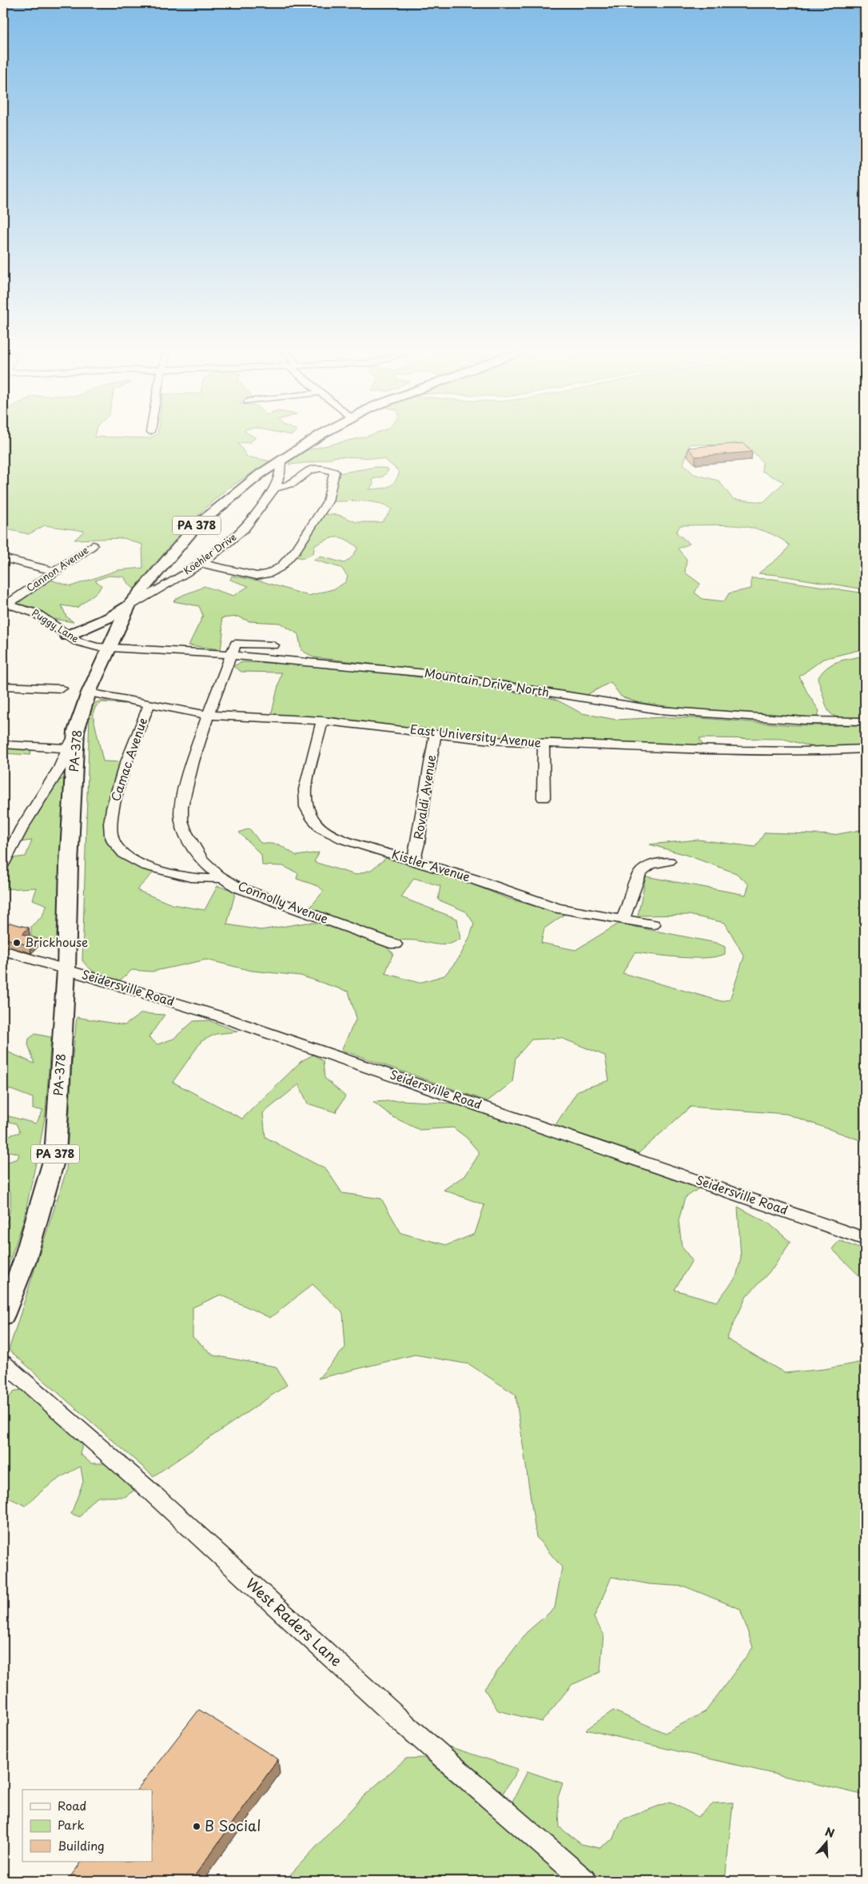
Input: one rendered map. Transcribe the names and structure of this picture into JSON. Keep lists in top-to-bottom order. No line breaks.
{"streets":{"main road":["PA 378","PA-378"],"street":["Koehler Drive","Cannon Avenue","Puggy Lane","Mountain Drive North","East University Avenue","Camac Avenue","Rovaldi Avenue","Kistler Avenue","Connolly Avenue","Seidersville Road","West Raders Lane"]},"crossings":[["Koehler Drive","PA-378"],["Cannon Avenue","Puggy Lane"],["Puggy Lane","Mountain Drive North"],["Puggy Lane","PA-378"],["Puggy Lane","Connolly Avenue"],["Mountain Drive North","Connolly Avenue"],["East University Avenue","PA-378"],["East University Avenue","Camac Avenue"],["East University Avenue","Rovaldi Avenue"],["East University Avenue","Kistler Avenue"],["East University Avenue","Connolly Avenue"],["PA-378","Seidersville Road"],["Camac Avenue","Connolly Avenue"],["Rovaldi Avenue","Kistler Avenue"]],"places":["Brickhouse","B Social"],"legend":["Road","Park","Building"],"north":"top"}
